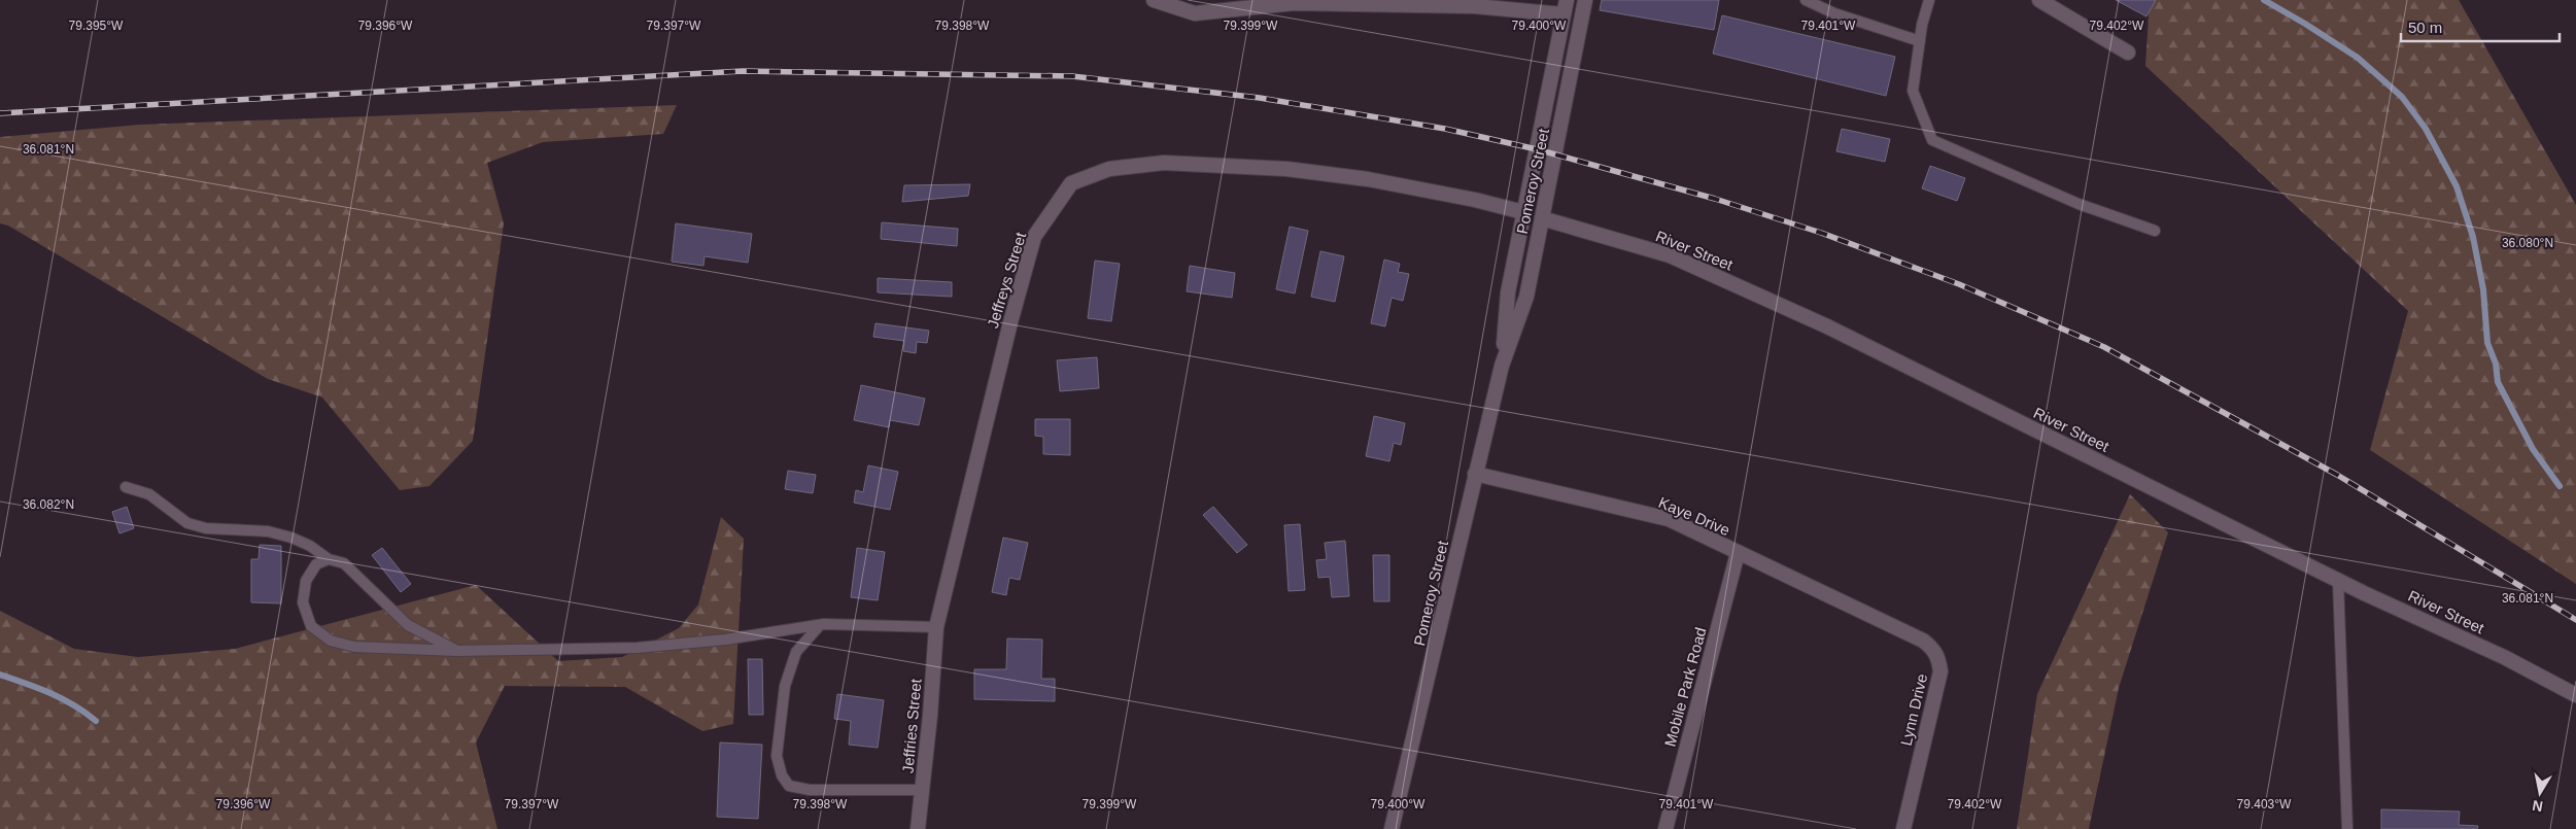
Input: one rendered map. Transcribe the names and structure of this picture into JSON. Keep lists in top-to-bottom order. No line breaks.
{"streets":{"street":["Pomeroy Street","River Street","Jeffreys Street","Kaye Drive","Mobile Park Road","Lynn Drive","Jeffries Street"]},"crossings":[["Pomeroy Street","River Street"],["Pomeroy Street","Jeffreys Street"],["Pomeroy Street","Kaye Drive"],["Jeffreys Street","Jeffries Street"],["Kaye Drive","Mobile Park Road"],["Kaye Drive","Lynn Drive"]],"scale_bar":"50 m","north":"bottom","coordinates":["79.395°W","79.396°W","79.397°W","79.398°W","79.399°W","79.400°W","79.401°W","79.402°W","36.081°N","36.080°N","36.082°N","79.403°W"]}
